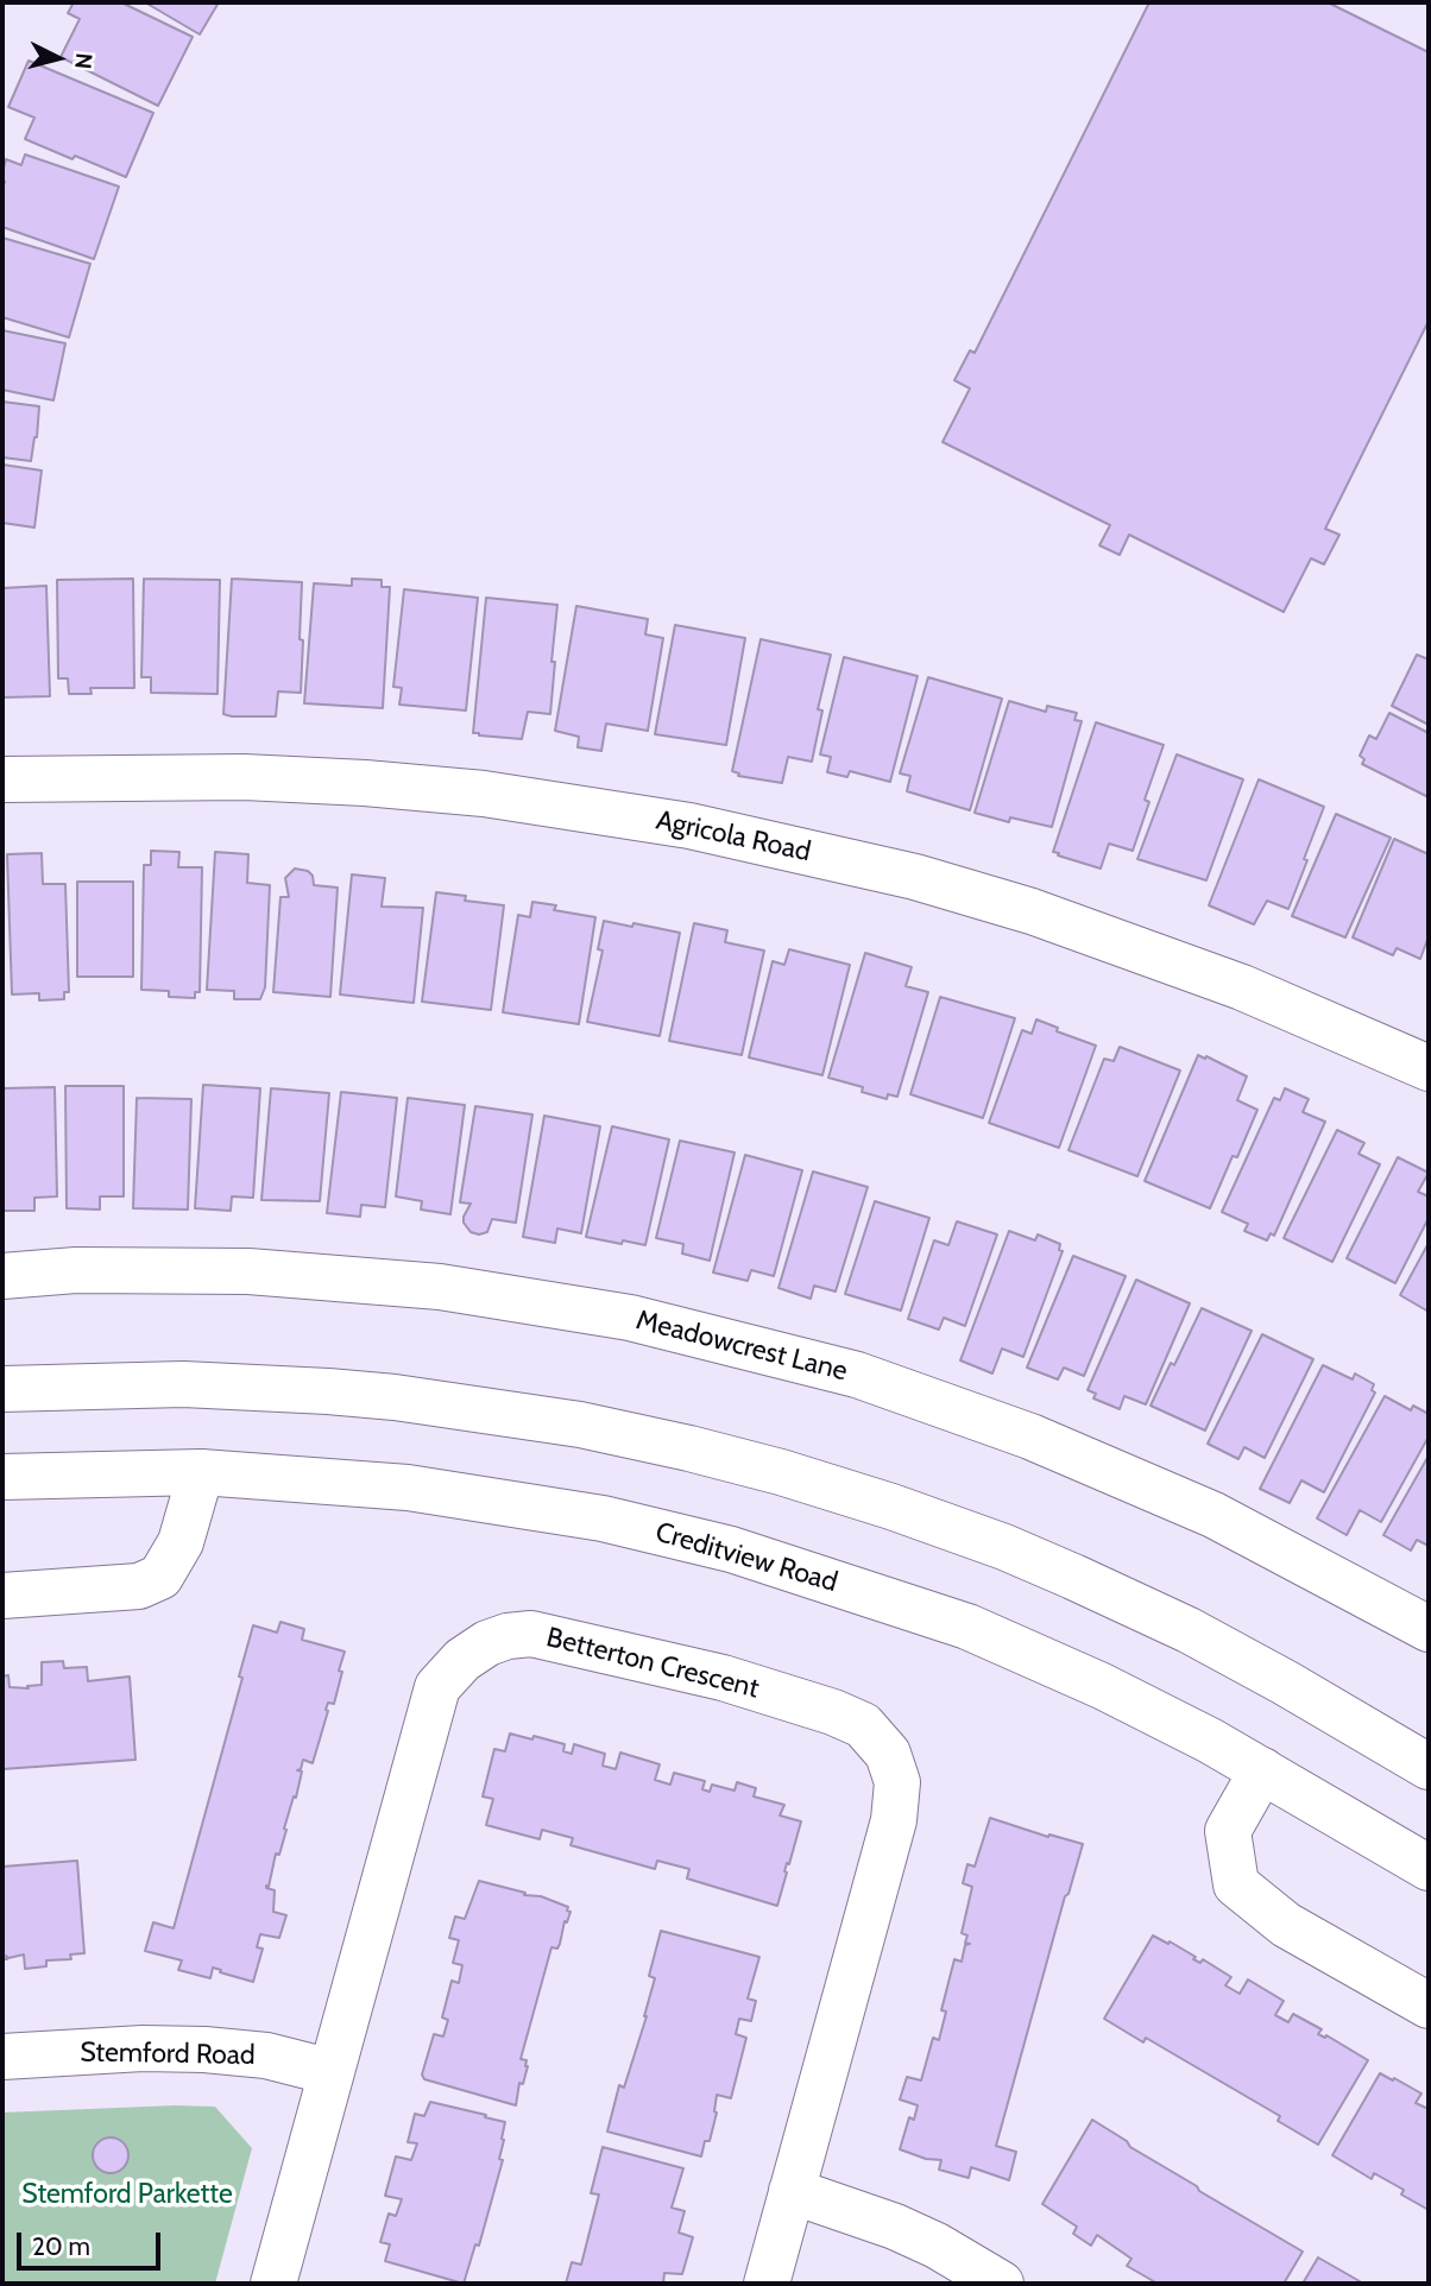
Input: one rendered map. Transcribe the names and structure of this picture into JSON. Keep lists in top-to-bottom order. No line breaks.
{"streets":{"street":["Agricola Road","Meadowcrest Lane","Creditview Road","Betterton Crescent","Stemford Road"]},"crossings":[["Betterton Crescent","Stemford Road"]],"parks":["Stemford Parkette"],"scale_bar":"20 m","north":"right"}
